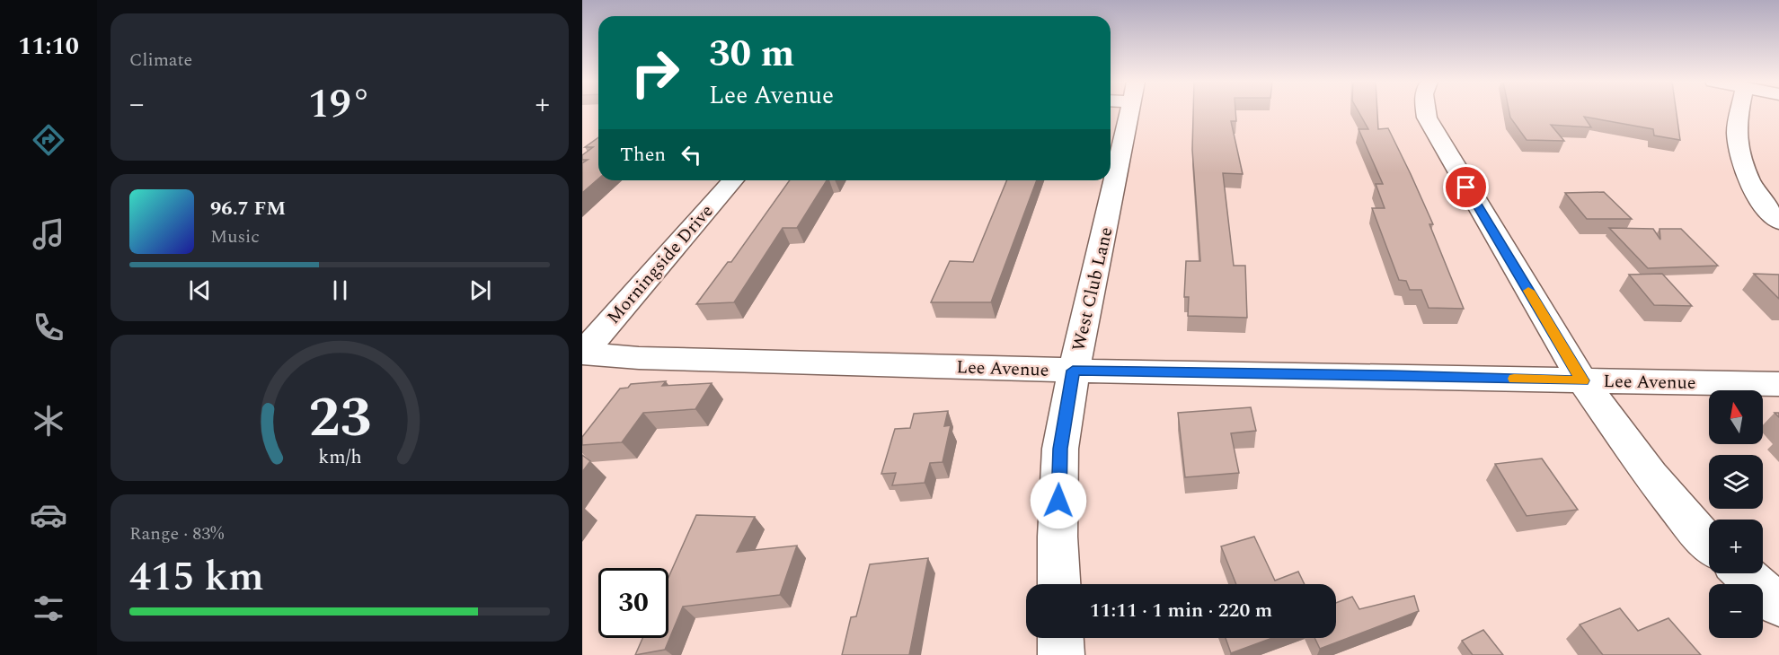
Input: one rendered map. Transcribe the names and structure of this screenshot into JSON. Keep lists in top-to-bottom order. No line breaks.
{"streets":{"street":["Morningside Drive","West Club Lane","Lee Avenue"]},"crossings":[["Morningside Drive","Lee Avenue"],["West Club Lane","Lee Avenue"]],"north":"top","page":{"tabs":"11:10","tile":["Climate",["Range · 83%","415 km"]],"turn":["30 m","Lee Avenue"],"heat":["−","19°","+"],"then":"Then","song":["96.7 FM","Music"],"map_buttons":["+","−"],"limit":"30","trip":"11:11 · 1 min · 220 m","gauge":["23","km/h"]}}
